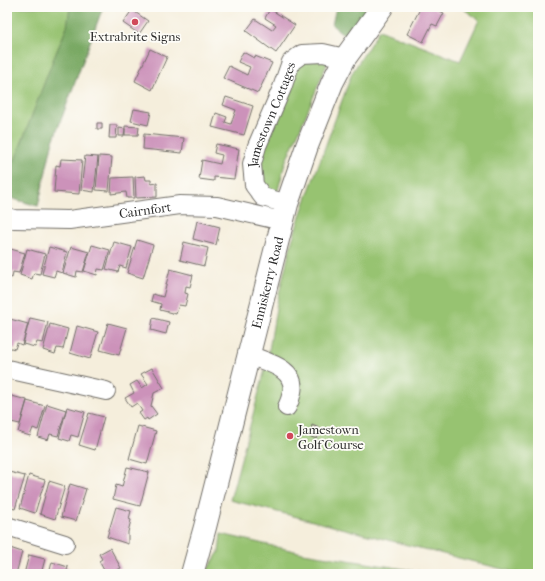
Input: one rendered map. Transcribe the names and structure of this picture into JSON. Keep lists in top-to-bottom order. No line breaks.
{"streets":{"main road":["Enniskerry Road"],"street":["Jamestown Cottages","Cairnfort"]},"crossings":[["Jamestown Cottages","Cairnfort"],["Jamestown Cottages","Enniskerry Road"],["Cairnfort","Enniskerry Road"]],"places":["Extrabrite Signs","Jamestown Golf Course"]}
